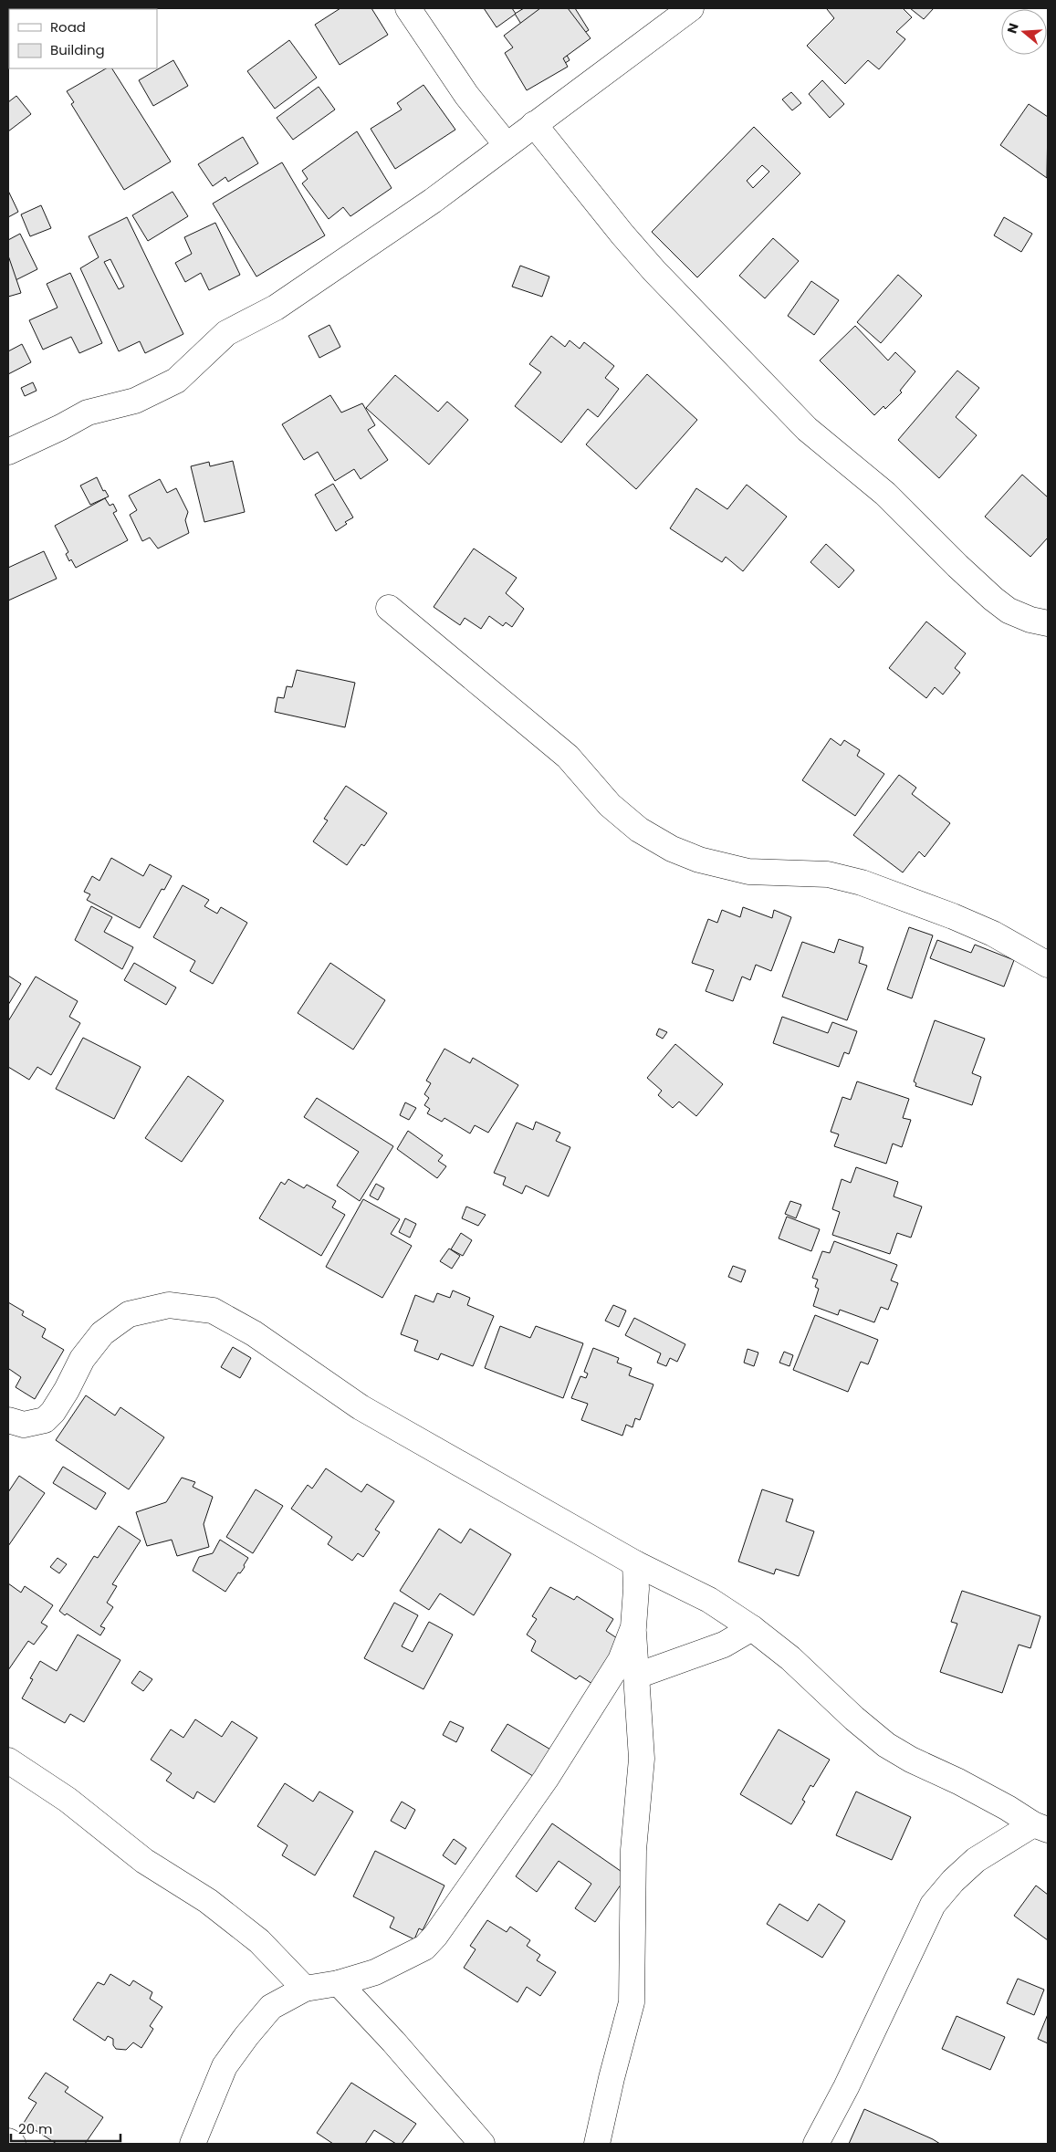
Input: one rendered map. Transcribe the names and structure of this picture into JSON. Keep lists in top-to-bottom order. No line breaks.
{"legend":["Road","Building"],"scale_bar":"20 m","north":"left"}
